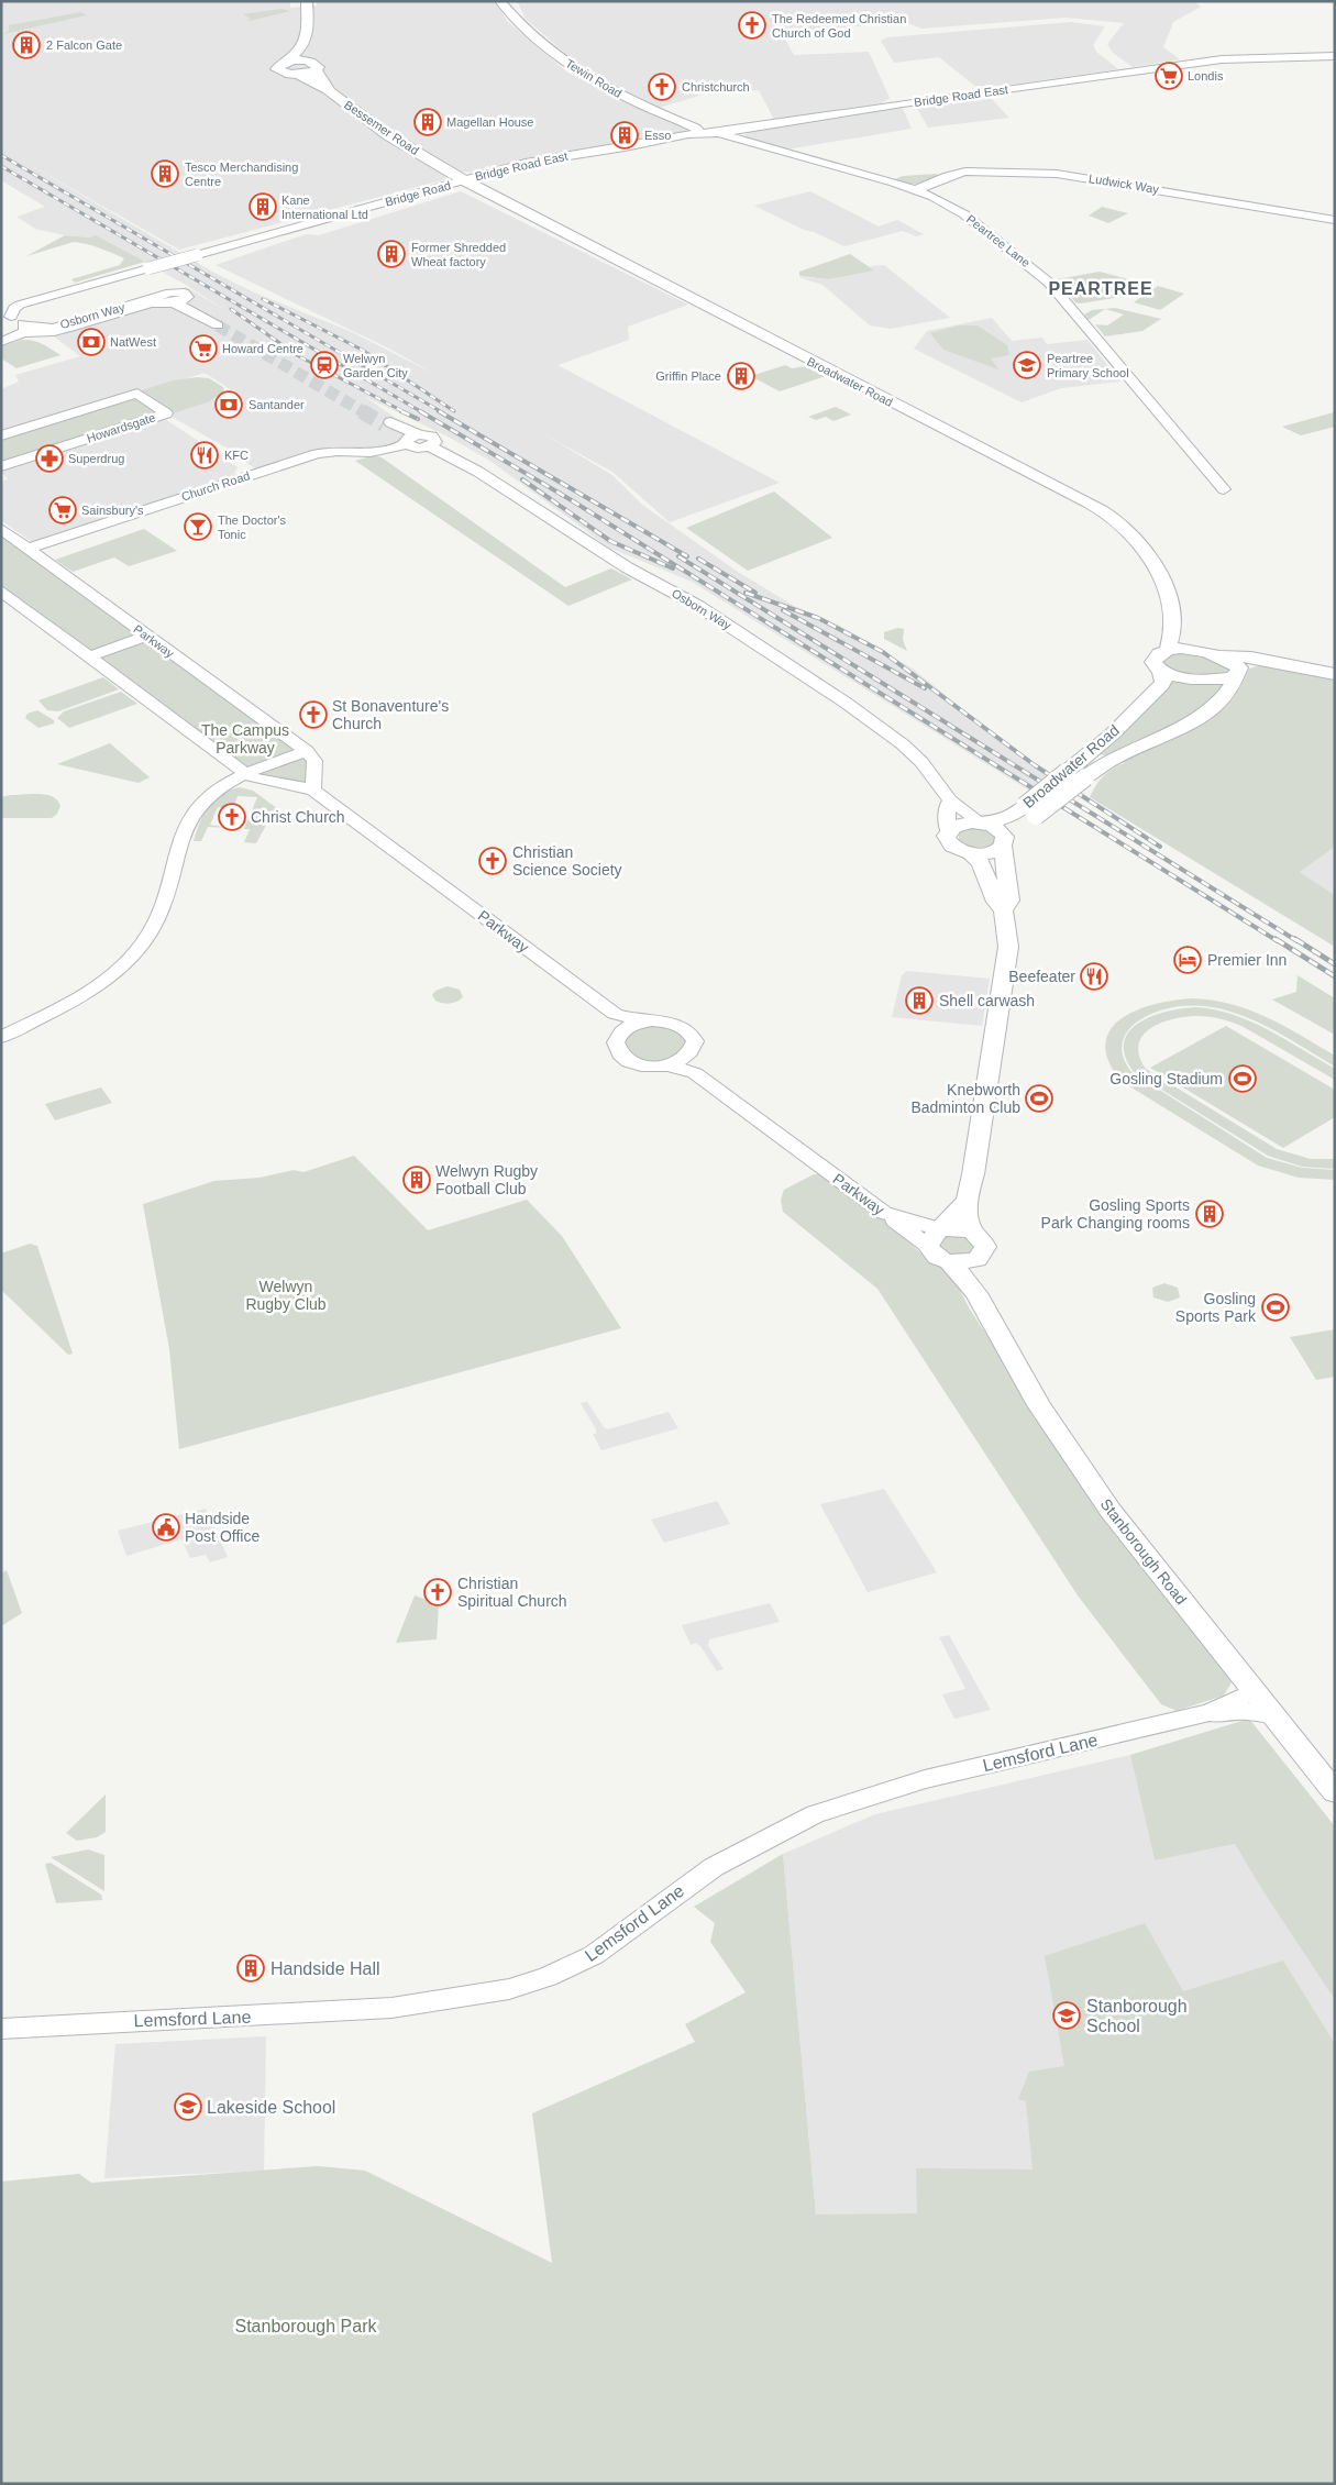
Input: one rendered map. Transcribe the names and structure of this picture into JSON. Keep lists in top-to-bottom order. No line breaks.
{"streets":{"main road":["Bessemer Road","Broadwater Road","Stanborough Road"],"street":["Tewin Road","Bridge Road East","Ludwick Way","Bridge Road","Peartree Lane","Osborn Way","Howardsgate","Church Road","Parkway","Lemsford Lane"]},"crossings":[["Tewin Road","Bridge Road East"],["Bridge Road East","Bessemer Road"],["Bridge Road East","Bridge Road"],["Bridge Road East","Peartree Lane"],["Bridge Road East","Broadwater Road"],["Bessemer Road","Bridge Road"],["Bessemer Road","Broadwater Road"],["Ludwick Way","Peartree Lane"],["Bridge Road","Osborn Way"],["Bridge Road","Broadwater Road"],["Osborn Way","Broadwater Road"],["Osborn Way","Church Road"],["Church Road","Parkway"],["Parkway","Stanborough Road"],["Stanborough Road","Lemsford Lane"]],"districts":["PEARTREE"],"parks":["The Campus Parkway","Welwyn Rugby Club","Stanborough Park"],"places":{"church":["The Redeemed Christian Church of God","Christchurch","St Bonaventure's Church","Christ Church","Christian Science Society","Christian Spiritual Church"],"building":["2 Falcon Gate","Magellan House","Esso","Tesco Merchandising Centre","Kane International Ltd","Former Shredded Wheat factory","Griffin Place","Shell carwash","Welwyn Rugby Football Club","Gosling Sports Park Changing rooms","Handside Hall"],"supermarket":["Londis","Howard Centre","Sainsbury's"],"bank":["NatWest","Santander"],"station":["Welwyn Garden City"],"school or university":["Peartree Primary School","Stanborough School","Lakeside School"],"restaurant":["KFC","Beefeater"],"pharmacy":["Superdrug"],"bar":["The Doctor's Tonic"],"hotel":["Premier Inn"],"sports":["Gosling Stadium","Knebworth Badminton Club","Gosling Sports Park"],"public building":["Handside Post Office"]}}
